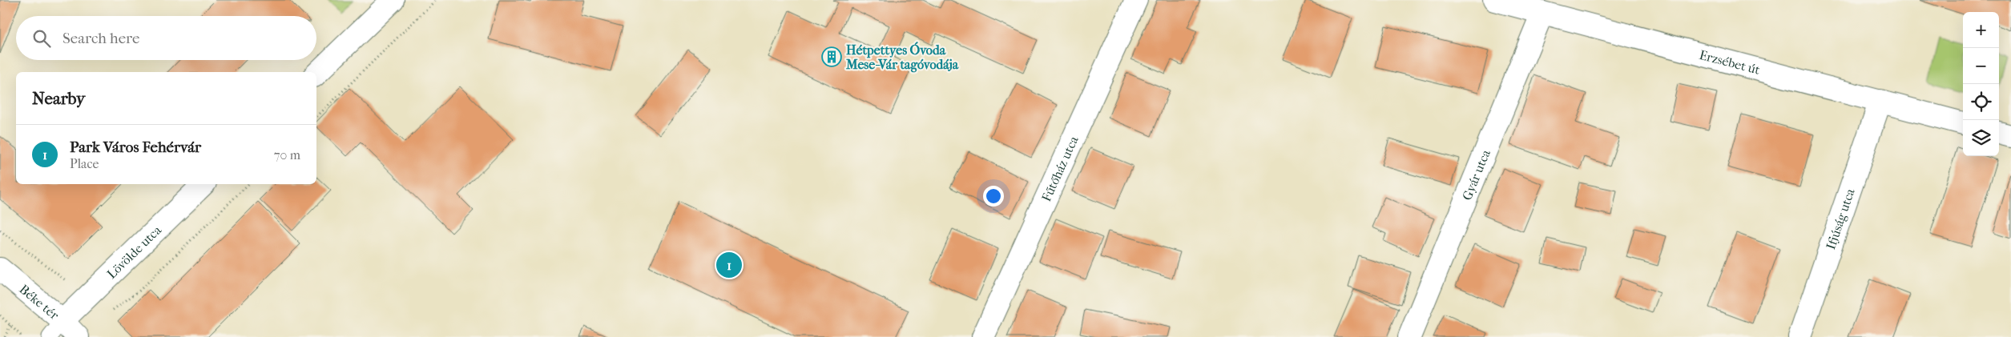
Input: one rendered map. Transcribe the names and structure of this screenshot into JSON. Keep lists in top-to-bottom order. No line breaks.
{"streets":{"street":["Erzsébet út","Fűtőház utca","Gyár utca","Ifjúság utca","Lövölde utca","Béke tér"]},"crossings":[["Erzsébet út","Gyár utca"],["Erzsébet út","Ifjúság utca"],["Lövölde utca","Béke tér"]],"places":{"building":["Hétpettyes Óvoda Mese-Vár tagóvodája"]},"page":{"map_buttons":["+","−"],"search":"Search here","heading":"Nearby","list":[{"mark":"1","name":"Park Város Fehérvár","note":"Place","value":"70 m"}],"pins":"1"}}
